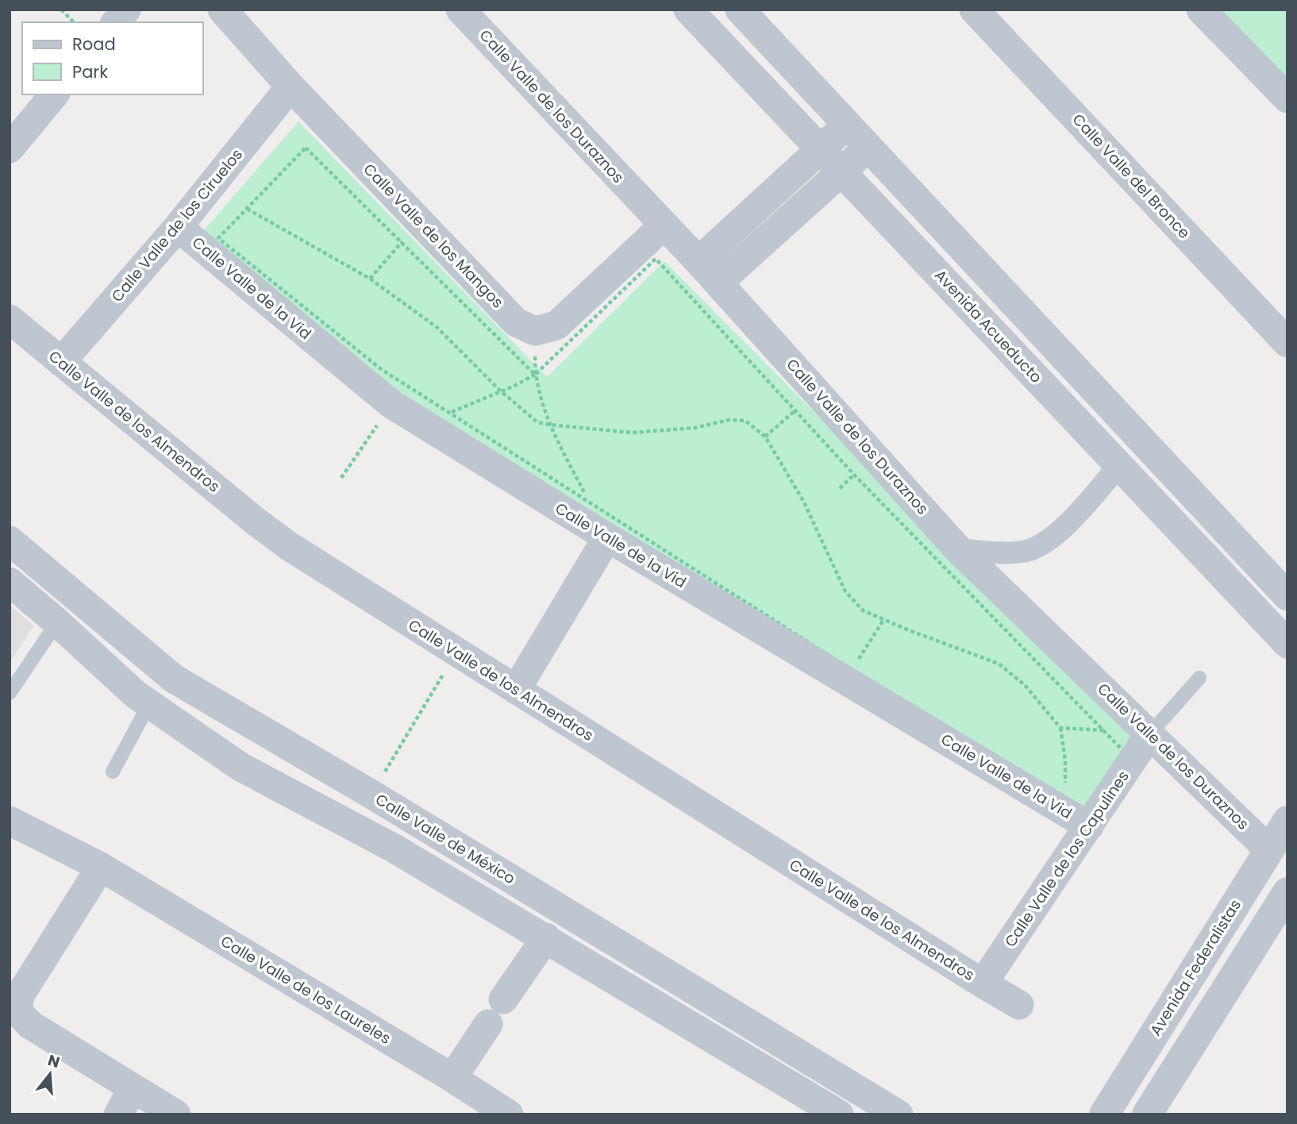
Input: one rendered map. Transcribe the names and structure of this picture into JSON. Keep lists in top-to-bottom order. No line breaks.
{"streets":{"street":["Calle Valle de los Duraznos","Calle Valle del Bronce","Calle Valle de los Ciruelos","Calle Valle de los Mangos","Calle Valle de la Vid","Avenida Acueducto","Calle Valle de los Almendros","Calle Valle de México","Calle Valle de los Capulines","Avenida Federalistas","Calle Valle de los Laureles"]},"crossings":[["Calle Valle de los Duraznos","Calle Valle de los Capulines"],["Calle Valle de los Duraznos","Avenida Federalistas"],["Calle Valle de los Ciruelos","Calle Valle de los Mangos"],["Calle Valle de los Ciruelos","Calle Valle de la Vid"],["Calle Valle de los Ciruelos","Calle Valle de los Almendros"],["Calle Valle de la Vid","Calle Valle de los Capulines"],["Calle Valle de los Almendros","Calle Valle de los Capulines"]],"legend":["Road","Park"],"north":"top"}
